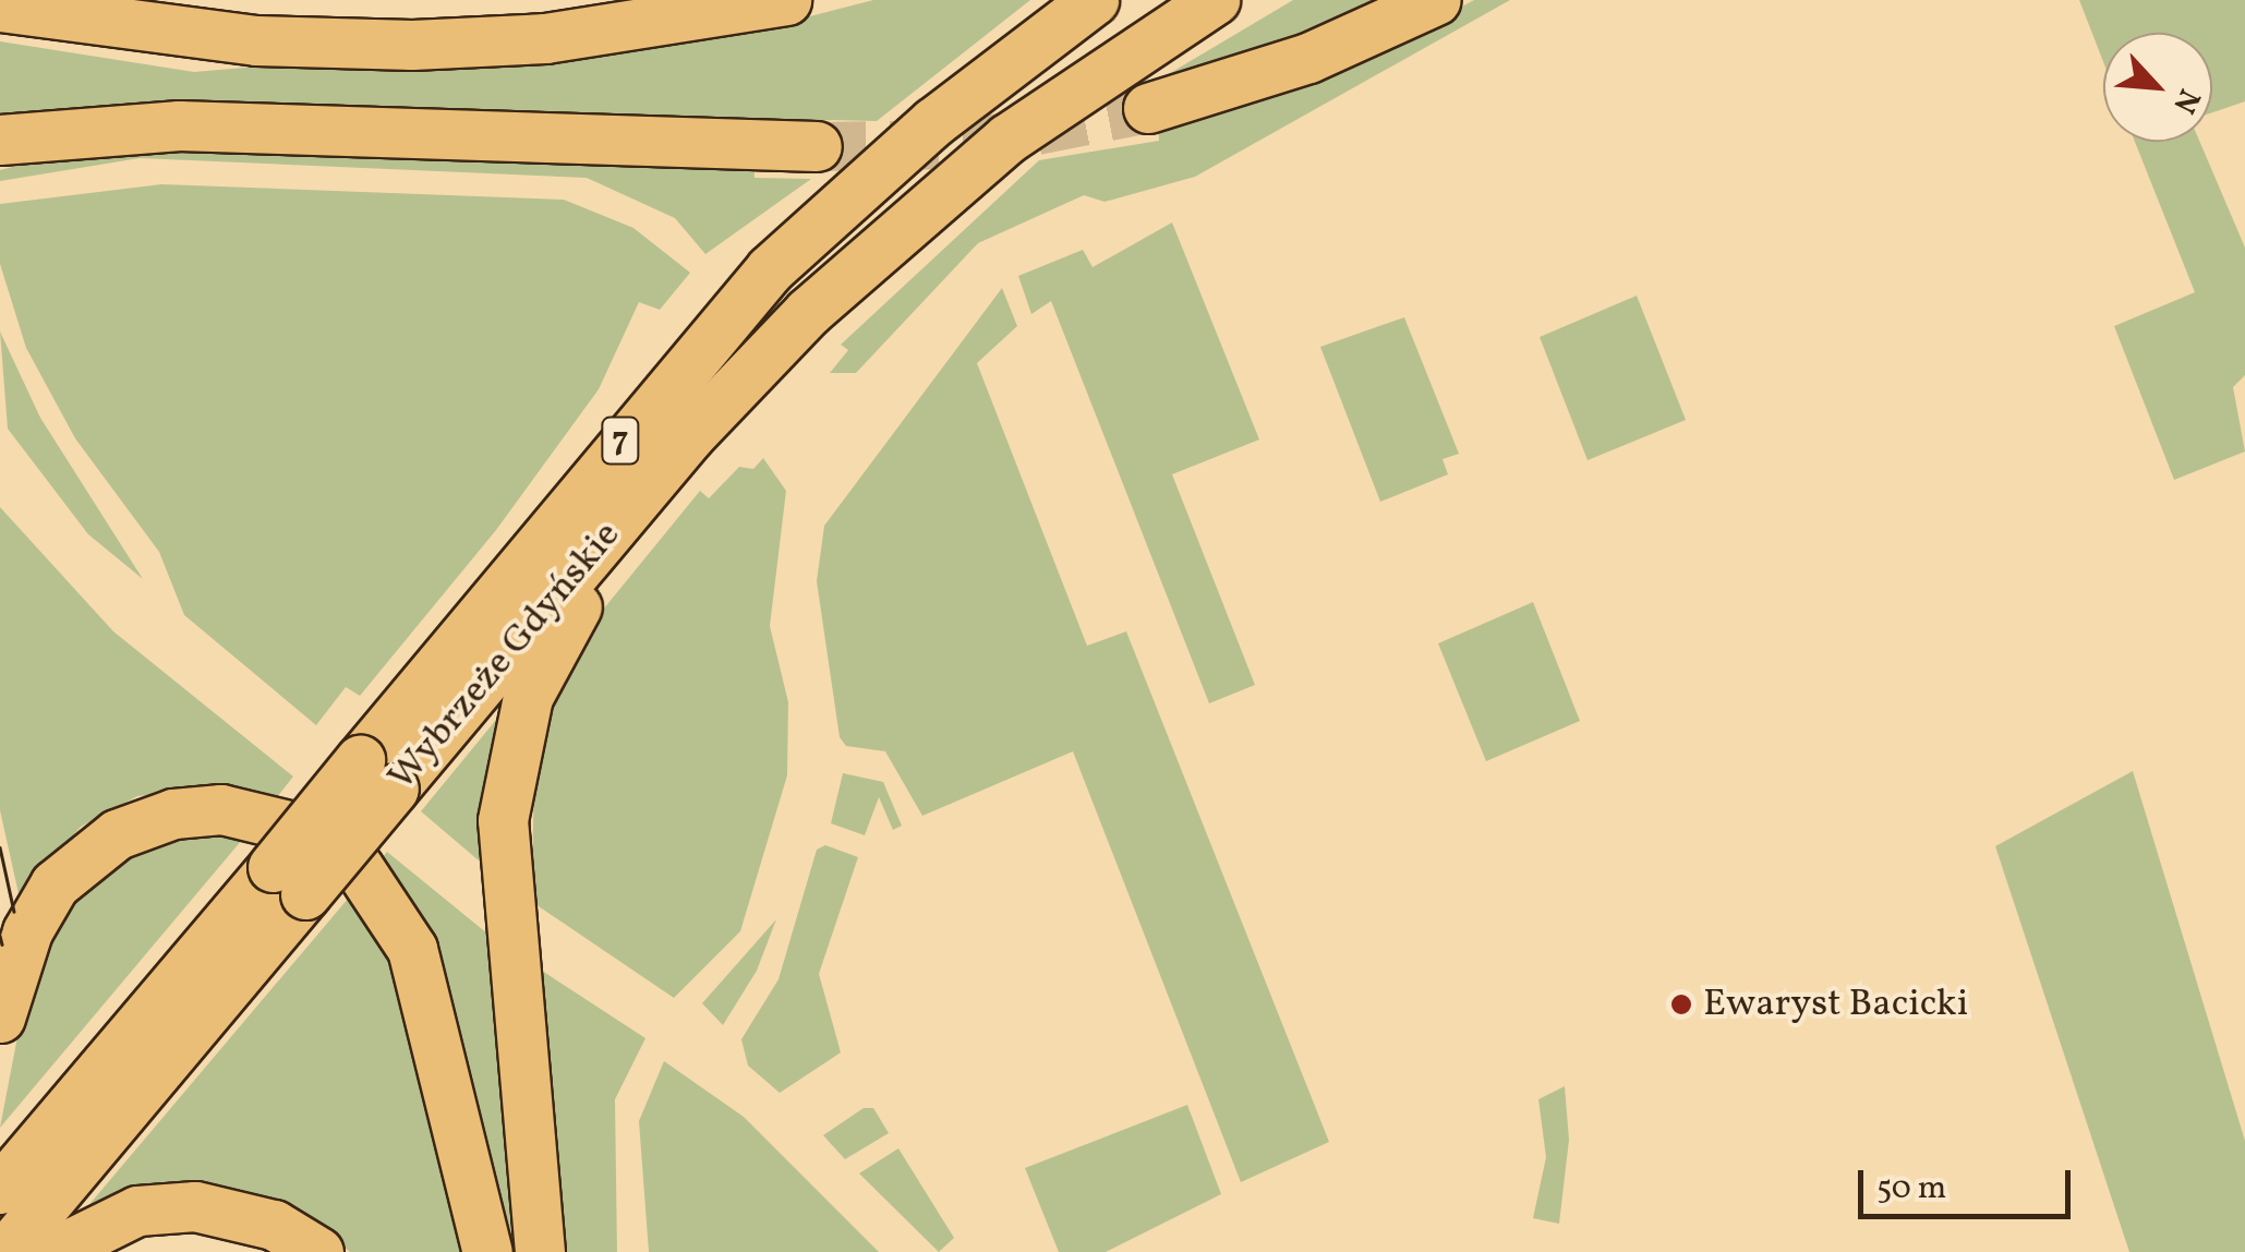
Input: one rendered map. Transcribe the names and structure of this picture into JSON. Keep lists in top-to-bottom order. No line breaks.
{"streets":{"highway":["7","Wybrzeże Gdyńskie"]},"places":["Ewaryst Bacicki"],"scale_bar":"50 m","north":"bottom right"}
